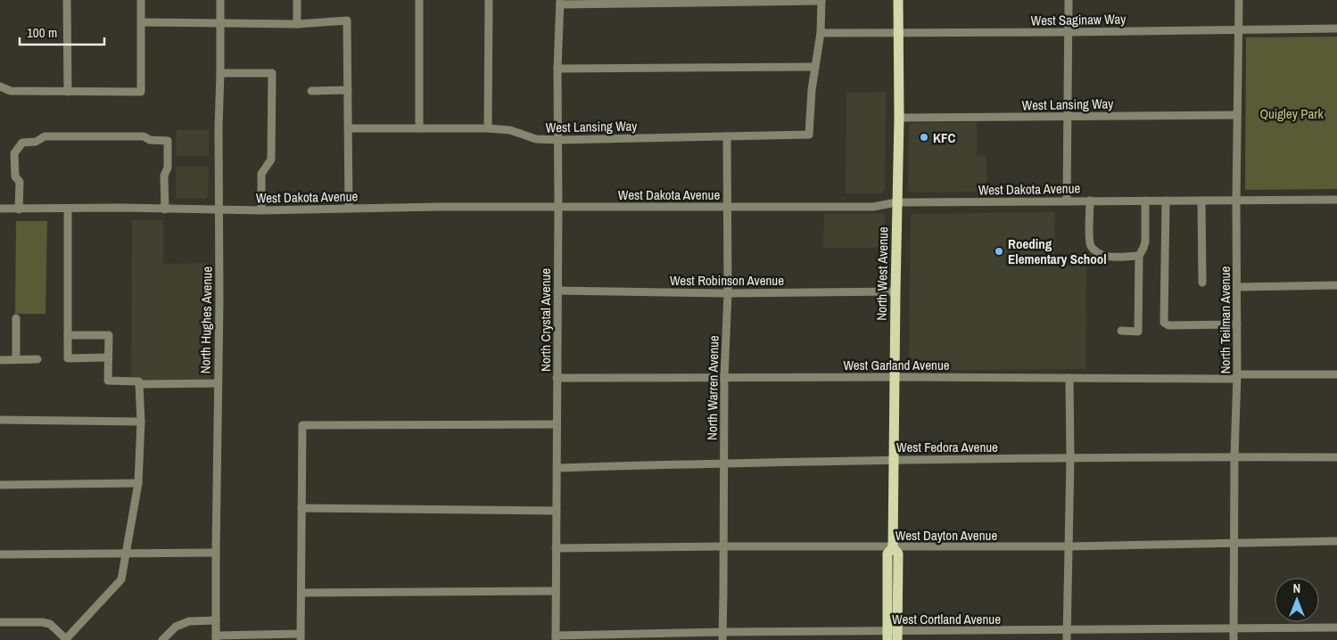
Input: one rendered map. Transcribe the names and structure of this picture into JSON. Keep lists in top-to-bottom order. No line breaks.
{"streets":{"main road":["North West Avenue"],"street":["West Saginaw Way","West Lansing Way","West Dakota Avenue","West Robinson Avenue","North Hughes Avenue","North Crystal Avenue","North Teilman Avenue","West Garland Avenue","North Warren Avenue","West Fedora Avenue","West Dayton Avenue","West Cortland Avenue"]},"crossings":[["West Saginaw Way","North West Avenue"],["West Saginaw Way","North Teilman Avenue"],["West Lansing Way","North West Avenue"],["West Lansing Way","North Crystal Avenue"],["West Lansing Way","North Teilman Avenue"],["West Lansing Way","North Warren Avenue"],["West Dakota Avenue","North West Avenue"],["West Dakota Avenue","North Hughes Avenue"],["West Dakota Avenue","North Crystal Avenue"],["West Dakota Avenue","North Teilman Avenue"],["West Dakota Avenue","North Warren Avenue"],["North West Avenue","West Robinson Avenue"],["North West Avenue","West Garland Avenue"],["North West Avenue","West Fedora Avenue"],["North West Avenue","West Dayton Avenue"],["North West Avenue","West Cortland Avenue"],["West Robinson Avenue","North Crystal Avenue"],["West Robinson Avenue","North Warren Avenue"],["North Crystal Avenue","West Garland Avenue"],["North Crystal Avenue","West Fedora Avenue"],["North Crystal Avenue","West Dayton Avenue"],["North Crystal Avenue","West Cortland Avenue"],["North Teilman Avenue","West Garland Avenue"],["North Teilman Avenue","West Fedora Avenue"],["North Teilman Avenue","West Dayton Avenue"],["North Teilman Avenue","West Cortland Avenue"],["West Garland Avenue","North Warren Avenue"],["North Warren Avenue","West Fedora Avenue"],["North Warren Avenue","West Dayton Avenue"],["North Warren Avenue","West Cortland Avenue"]],"parks":["Quigley Park"],"places":["KFC","Roeding Elementary School"],"scale_bar":"100 m","north":"top"}
